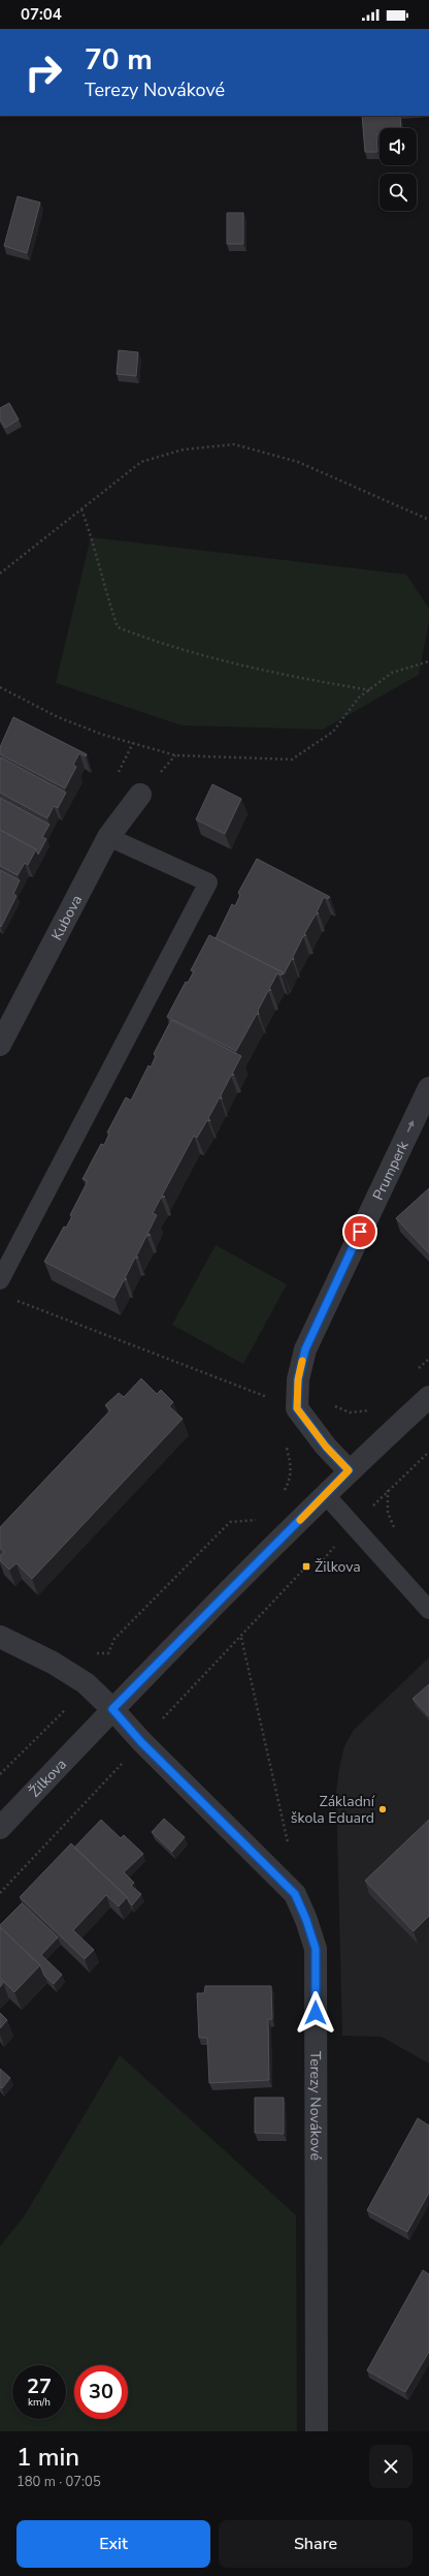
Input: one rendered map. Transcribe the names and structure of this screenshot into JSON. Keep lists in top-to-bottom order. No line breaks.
{"streets":{"street":["Kubova","Prumperk","Žilkova","Terezy Novákové"]},"crossings":[["Žilkova","Terezy Novákové"]],"one_way":["Prumperk"],"places":{"transit":["Žilkova"],"other":["Základní škola Eduard"]},"page":{"status":"07:04","turn":["70 m","Terezy Novákové"],"speed":"27 km/h","limit":"30","heading":["1 min","180 m · 07:05"],"buttons":["Exit","Share"]}}
